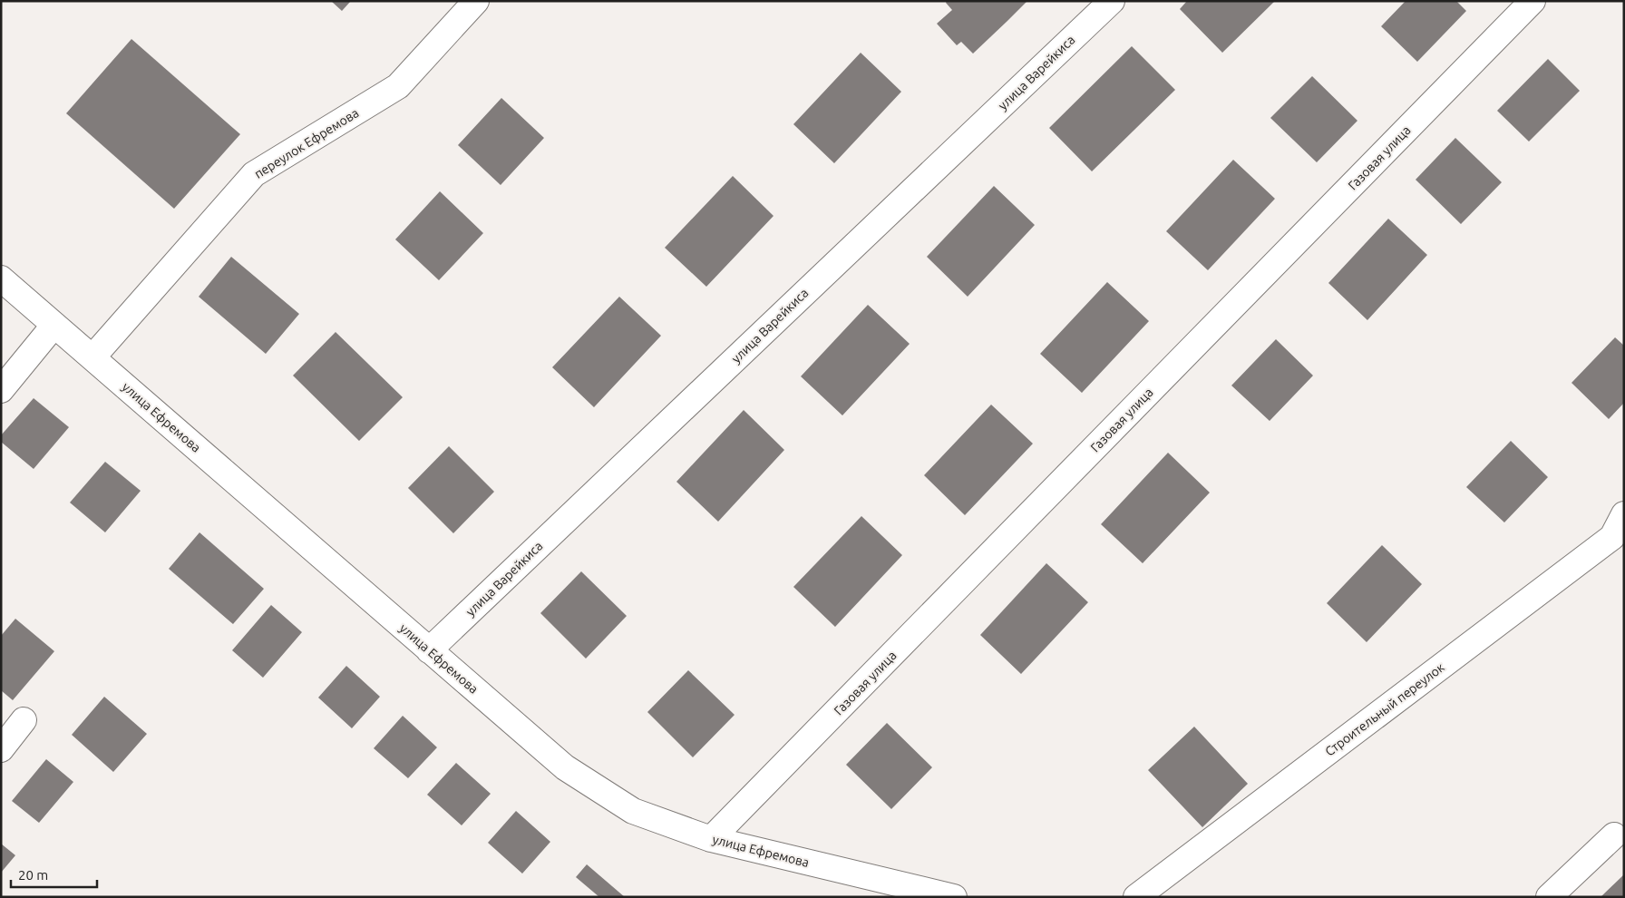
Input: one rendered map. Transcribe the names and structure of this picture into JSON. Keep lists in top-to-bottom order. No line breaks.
{"streets":{"street":["улица Варейкиса","переулок Ефремова","Газовая улица","улица Ефремова","Строительный переулок"]},"crossings":[["улица Варейкиса","улица Ефремова"],["переулок Ефремова","улица Ефремова"],["Газовая улица","улица Ефремова"]],"scale_bar":"20 m"}
